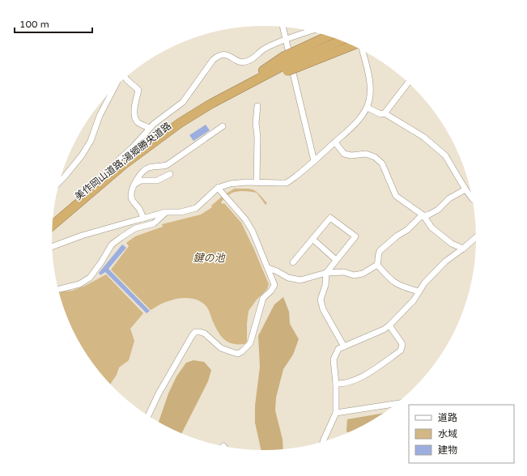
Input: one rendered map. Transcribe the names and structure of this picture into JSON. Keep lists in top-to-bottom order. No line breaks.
{"streets":{"highway":["美作岡山道路;湯郷勝央道路"]},"water":["鍵の池"],"legend":["道路","水域","建物"],"scale_bar":"100 m"}
